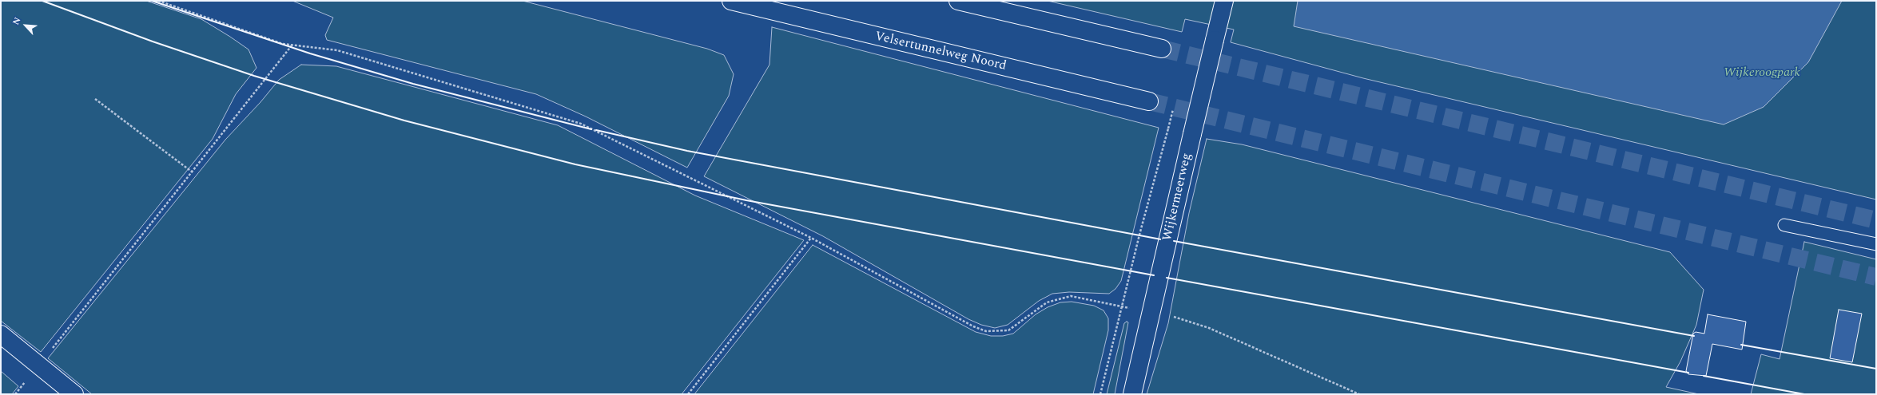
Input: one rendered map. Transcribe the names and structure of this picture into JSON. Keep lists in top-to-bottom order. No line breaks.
{"streets":{"main road":["Velsertunnelweg Noord","Wijkermeerweg"]},"parks":["Wijkeroogpark"],"north":"top left"}
